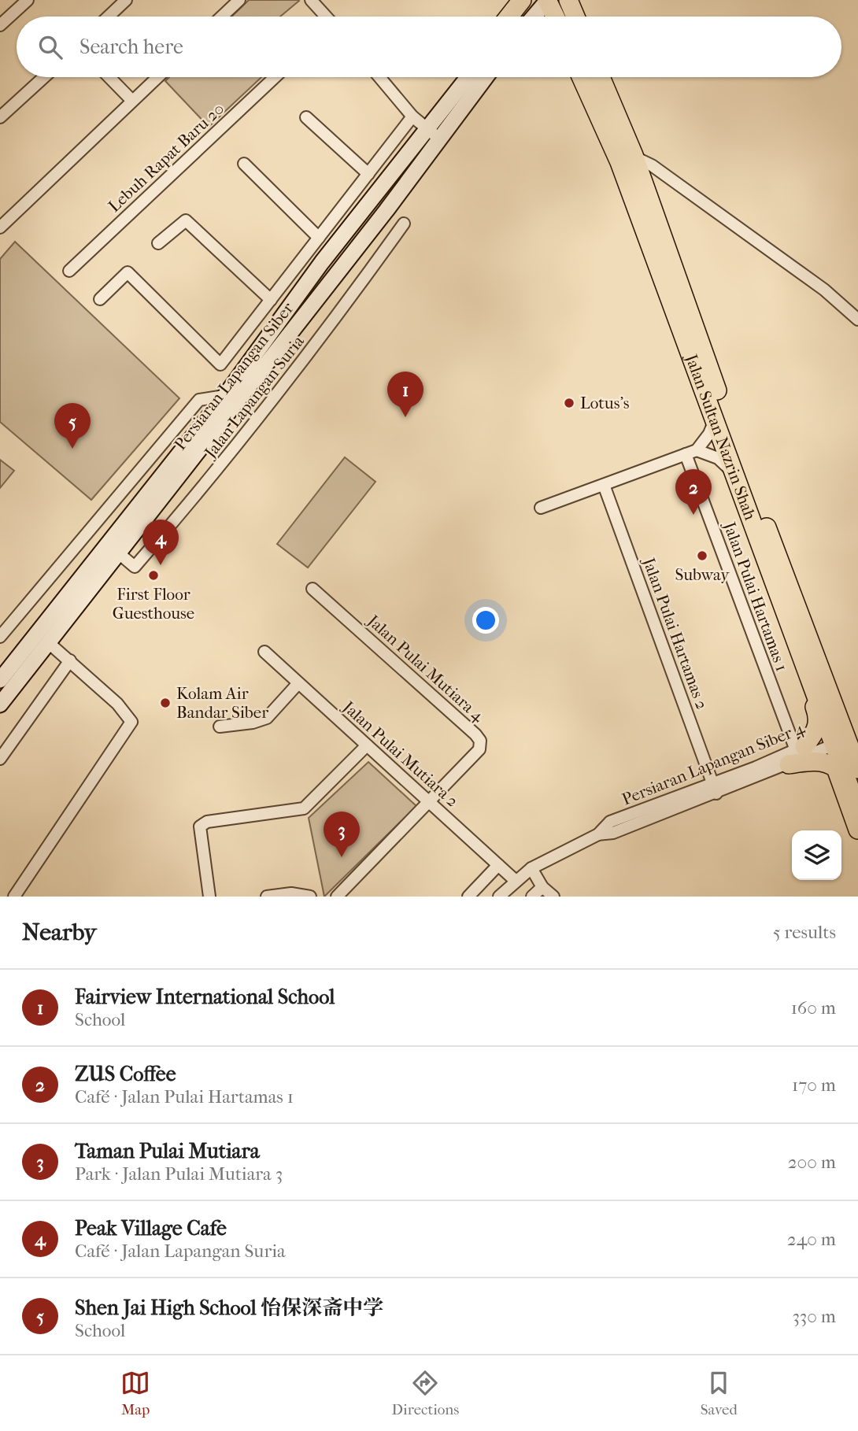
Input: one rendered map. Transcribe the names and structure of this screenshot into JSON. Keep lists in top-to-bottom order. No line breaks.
{"streets":{"highway":["Jalan Sultan Nazrin Shah"],"main road":["Persiaran Lapangan Siber"],"street":["Lebuh Rapat Baru 20","Jalan Lapangan Suria","Jalan Pulai Hartamas 1","Jalan Pulai Hartamas 2","Jalan Pulai Mutiara 4","Jalan Pulai Mutiara 2","Persiaran Lapangan Siber 4"]},"crossings":[["Persiaran Lapangan Siber","Jalan Lapangan Suria"],["Jalan Sultan Nazrin Shah","Persiaran Lapangan Siber 4"],["Jalan Pulai Hartamas 1","Persiaran Lapangan Siber 4"],["Jalan Pulai Hartamas 2","Persiaran Lapangan Siber 4"],["Jalan Pulai Mutiara 4","Jalan Pulai Mutiara 2"],["Jalan Pulai Mutiara 2","Persiaran Lapangan Siber 4"]],"places":["Lotus's","Subway","First Floor Guesthouse","Kolam Air Bandar Siber"],"page":{"search":"Search here","pins":["1","5","2","4","3"],"heading":["Nearby","5 results"],"list":[{"mark":"1","name":"Fairview International School","note":"School","value":"160 m"},{"mark":"2","name":"ZUS Coffee","note":"Café · Jalan Pulai Hartamas 1","value":"170 m"},{"mark":"3","name":"Taman Pulai Mutiara","note":"Park · Jalan Pulai Mutiara 3","value":"200 m"},{"mark":"4","name":"Peak Village Cafe","note":"Café · Jalan Lapangan Suria","value":"240 m"},{"mark":"5","name":"Shen Jai High School 怡保深斋中学","note":"School","value":"330 m"}],"nav":["Map","Directions","Saved"]}}
